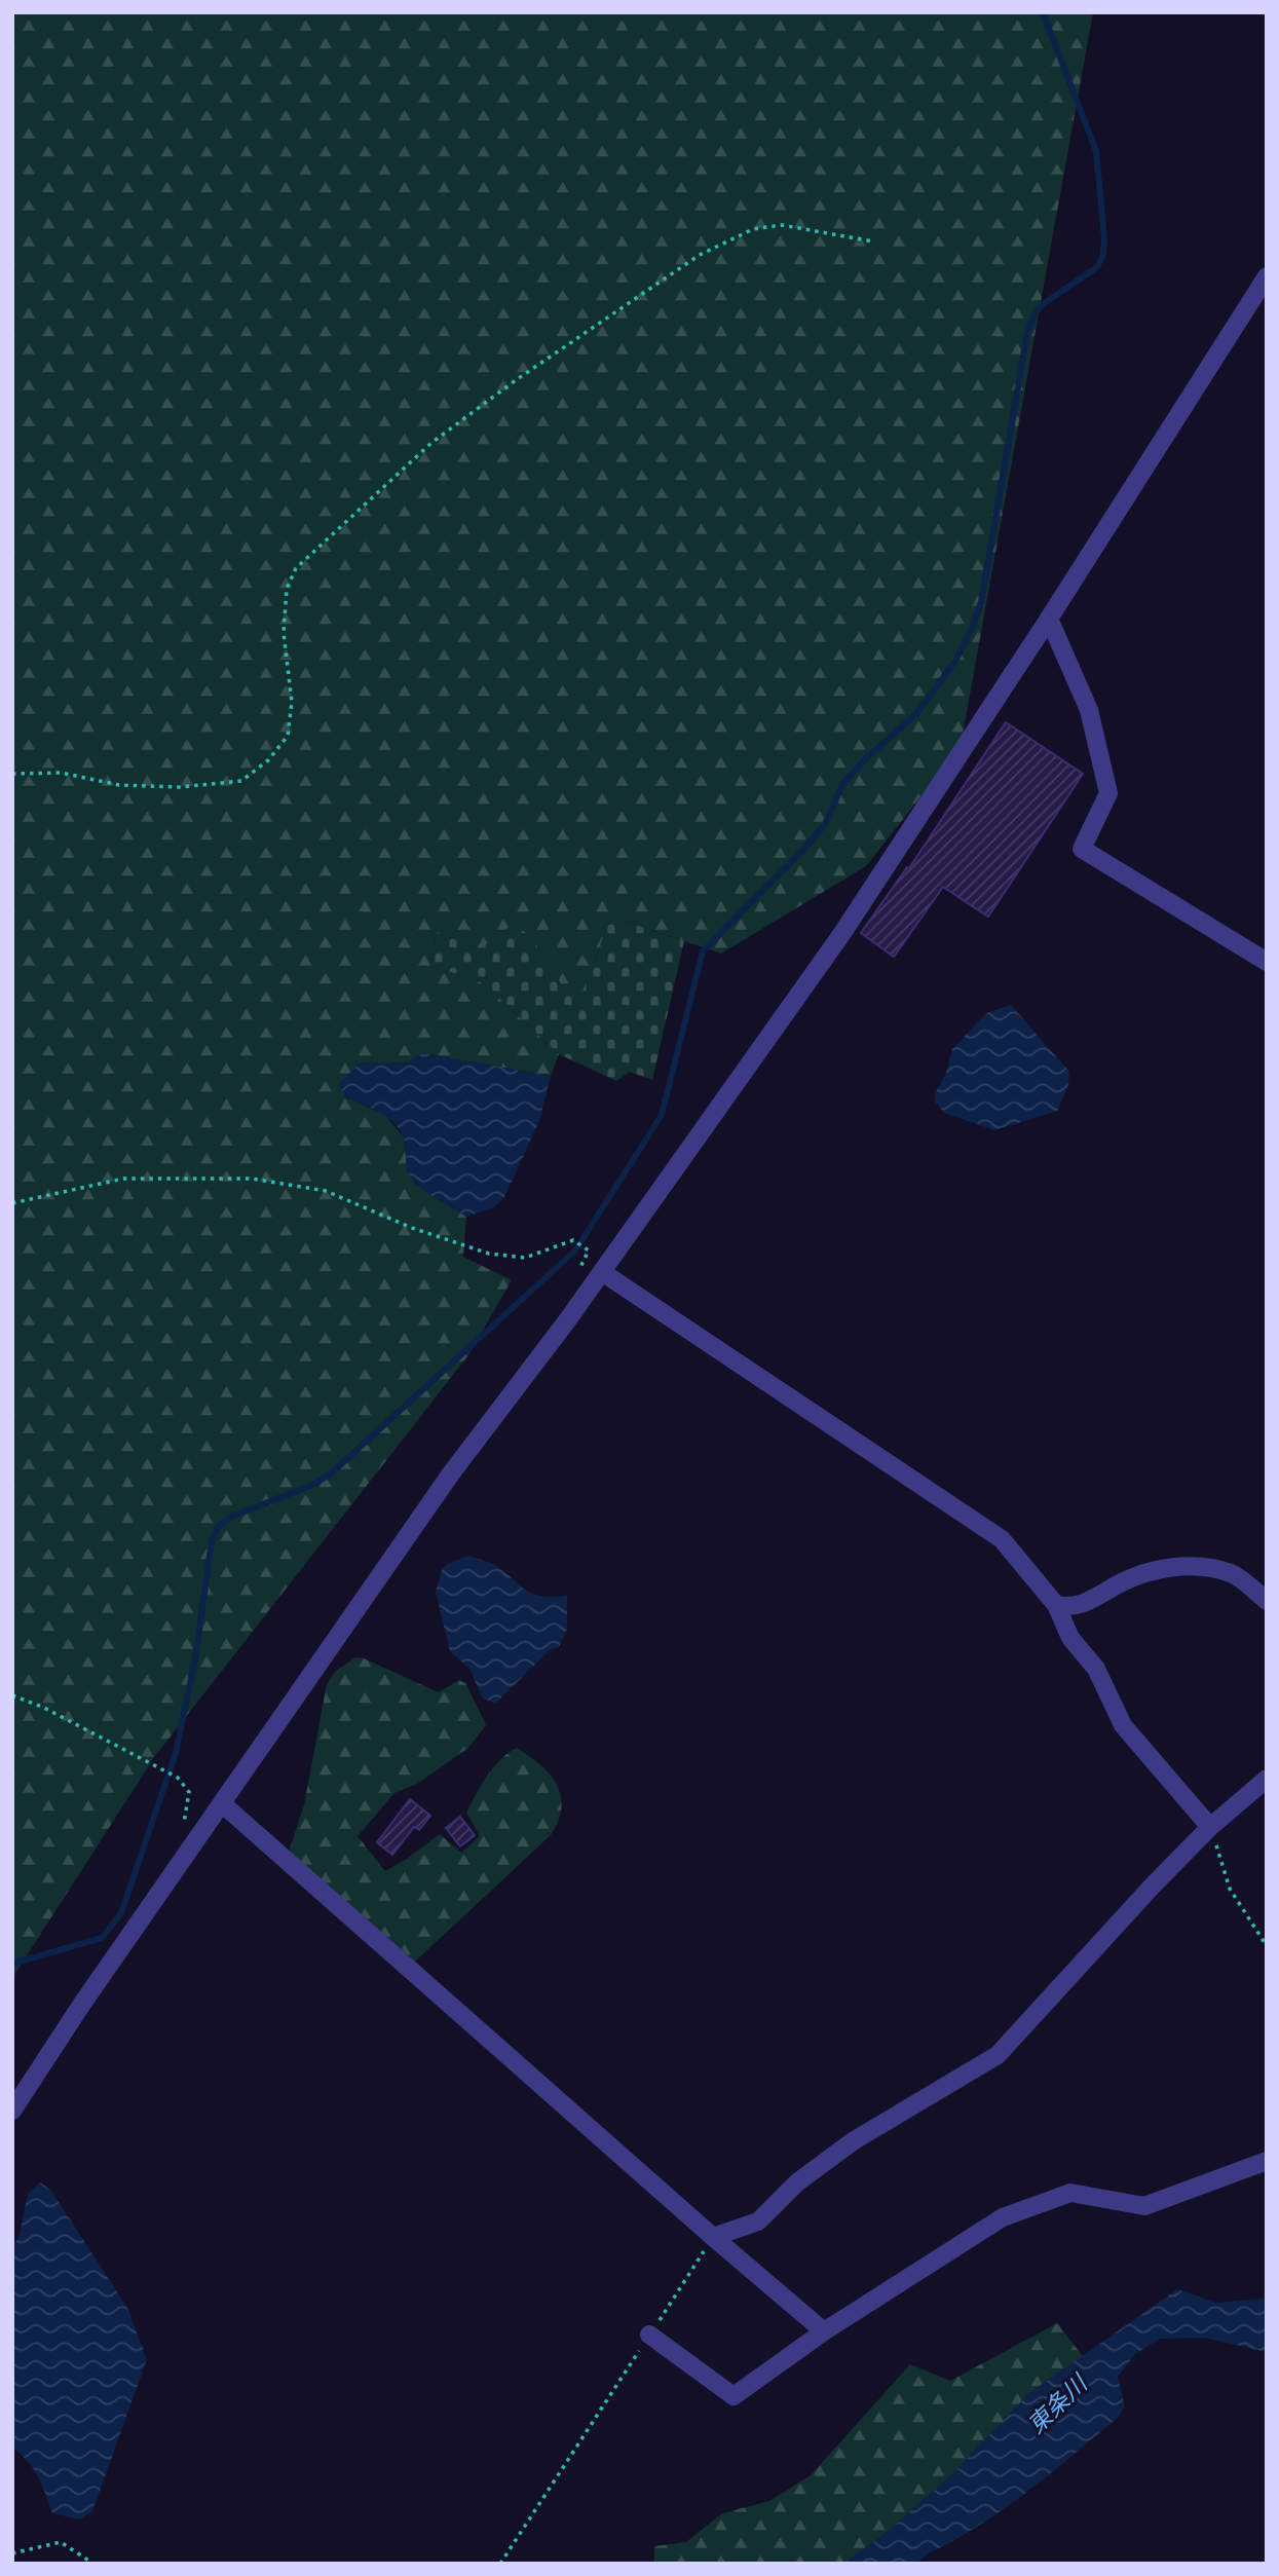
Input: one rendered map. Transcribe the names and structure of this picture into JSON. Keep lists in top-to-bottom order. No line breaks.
{"water":["東条川"]}
